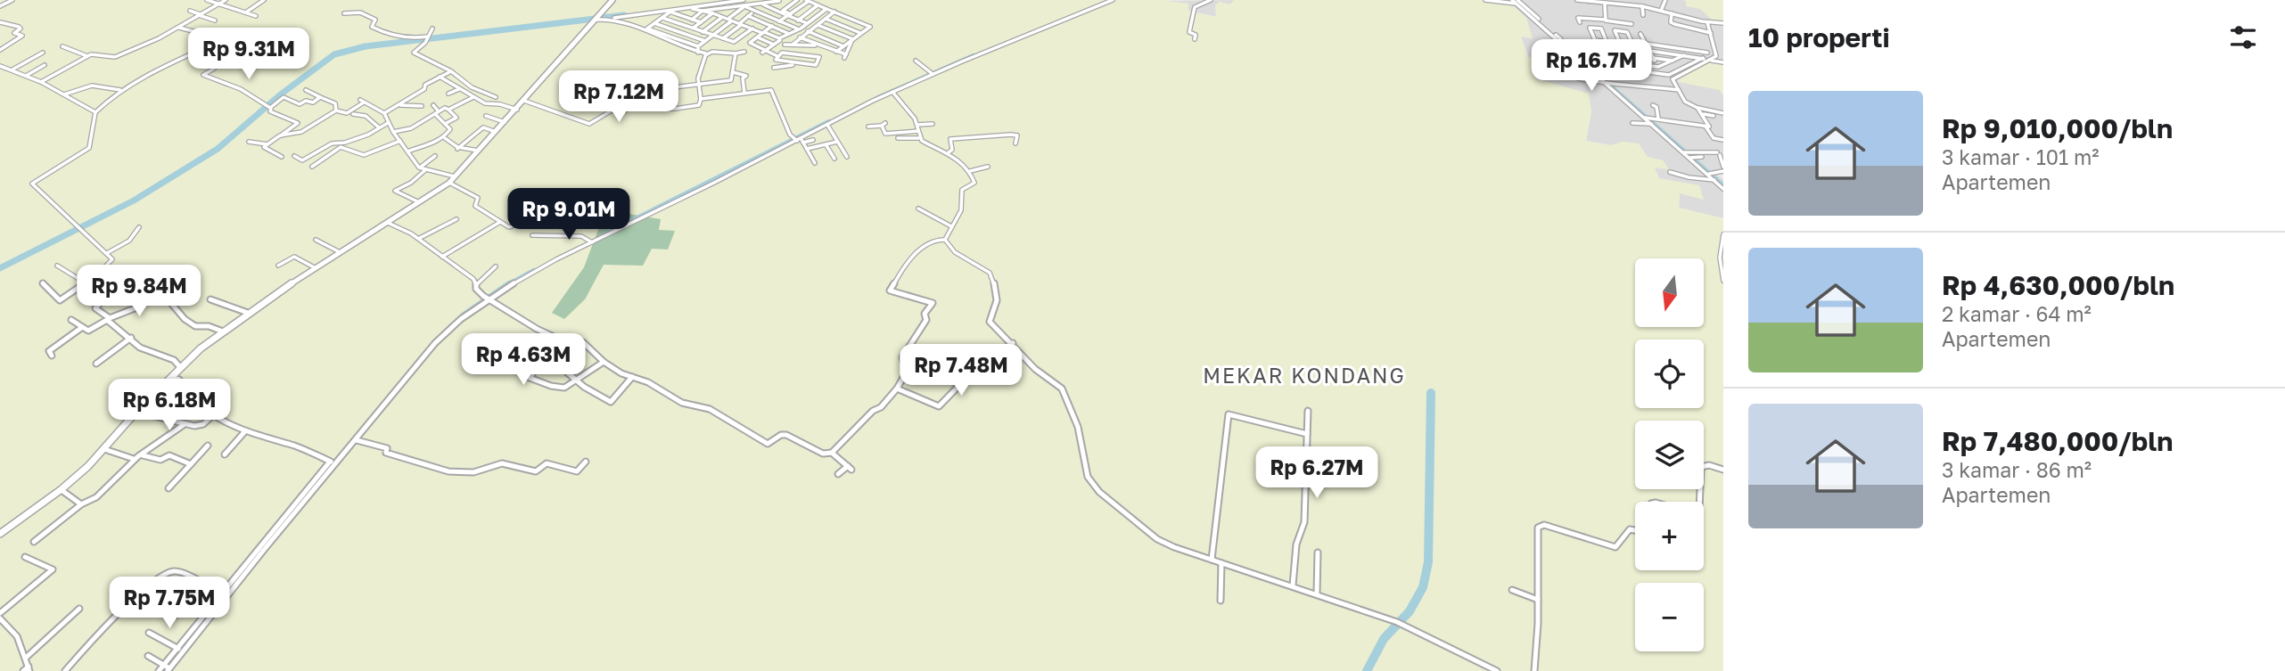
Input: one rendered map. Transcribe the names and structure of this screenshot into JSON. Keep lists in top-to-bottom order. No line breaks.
{"districts":["MEKAR KONDANG"],"north":"bottom","page":{"heading":"10 properti","price":["Rp 9.31M","Rp 16.7M","Rp 7.12M","Rp 9.01M","Rp 9.84M","Rp 4.63M","Rp 7.48M","Rp 6.18M","Rp 6.27M","Rp 7.75M"],"list":[{"name":"Rp 9,010,000/bln","note":"3 kamar · 101 m² · Apartemen"},{"name":"Rp 4,630,000/bln","note":"2 kamar · 64 m² · Apartemen"},{"name":"Rp 7,480,000/bln","note":"3 kamar · 86 m² · Apartemen"}],"map_buttons":["+","−"]}}
